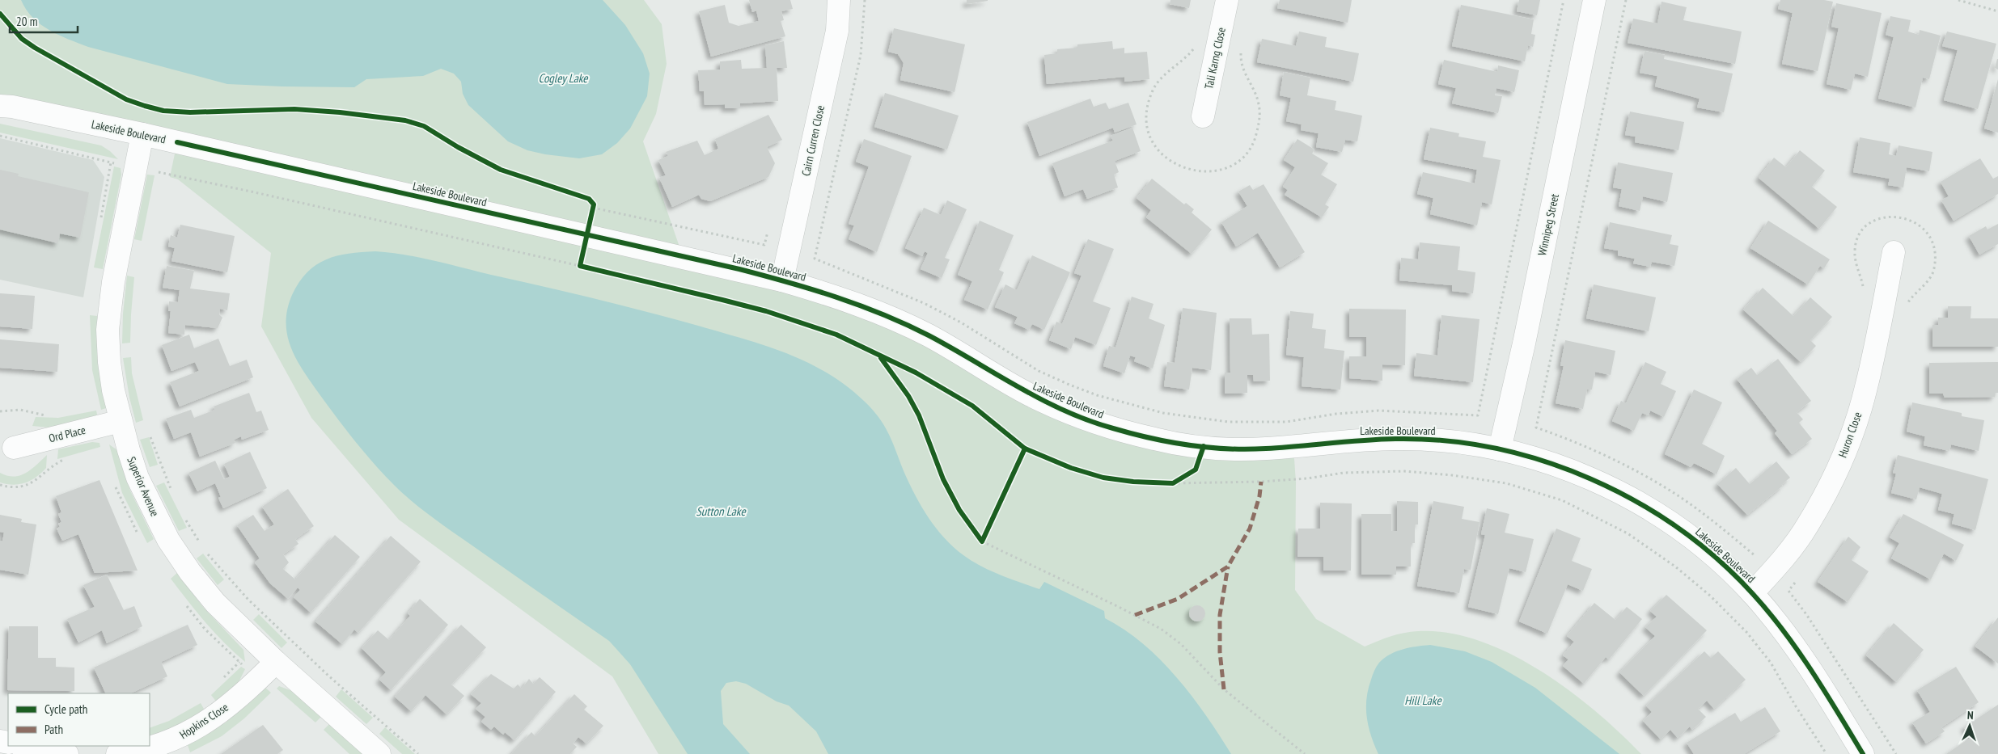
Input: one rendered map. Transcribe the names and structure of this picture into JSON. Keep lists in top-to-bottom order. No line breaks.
{"streets":{"street":["Tali Karng Close","Lakeside Boulevard","Cairn Curren Close","Winnipeg Street","Ord Place","Huron Close","Superior Avenue","Hopkins Close"]},"crossings":[["Lakeside Boulevard","Cairn Curren Close"],["Lakeside Boulevard","Winnipeg Street"],["Lakeside Boulevard","Huron Close"],["Lakeside Boulevard","Superior Avenue"],["Ord Place","Superior Avenue"],["Superior Avenue","Hopkins Close"]],"water":["Cogley Lake","Sutton Lake","Hill Lake"],"legend":["Cycle path","Path"],"scale_bar":"20 m","north":"top"}
